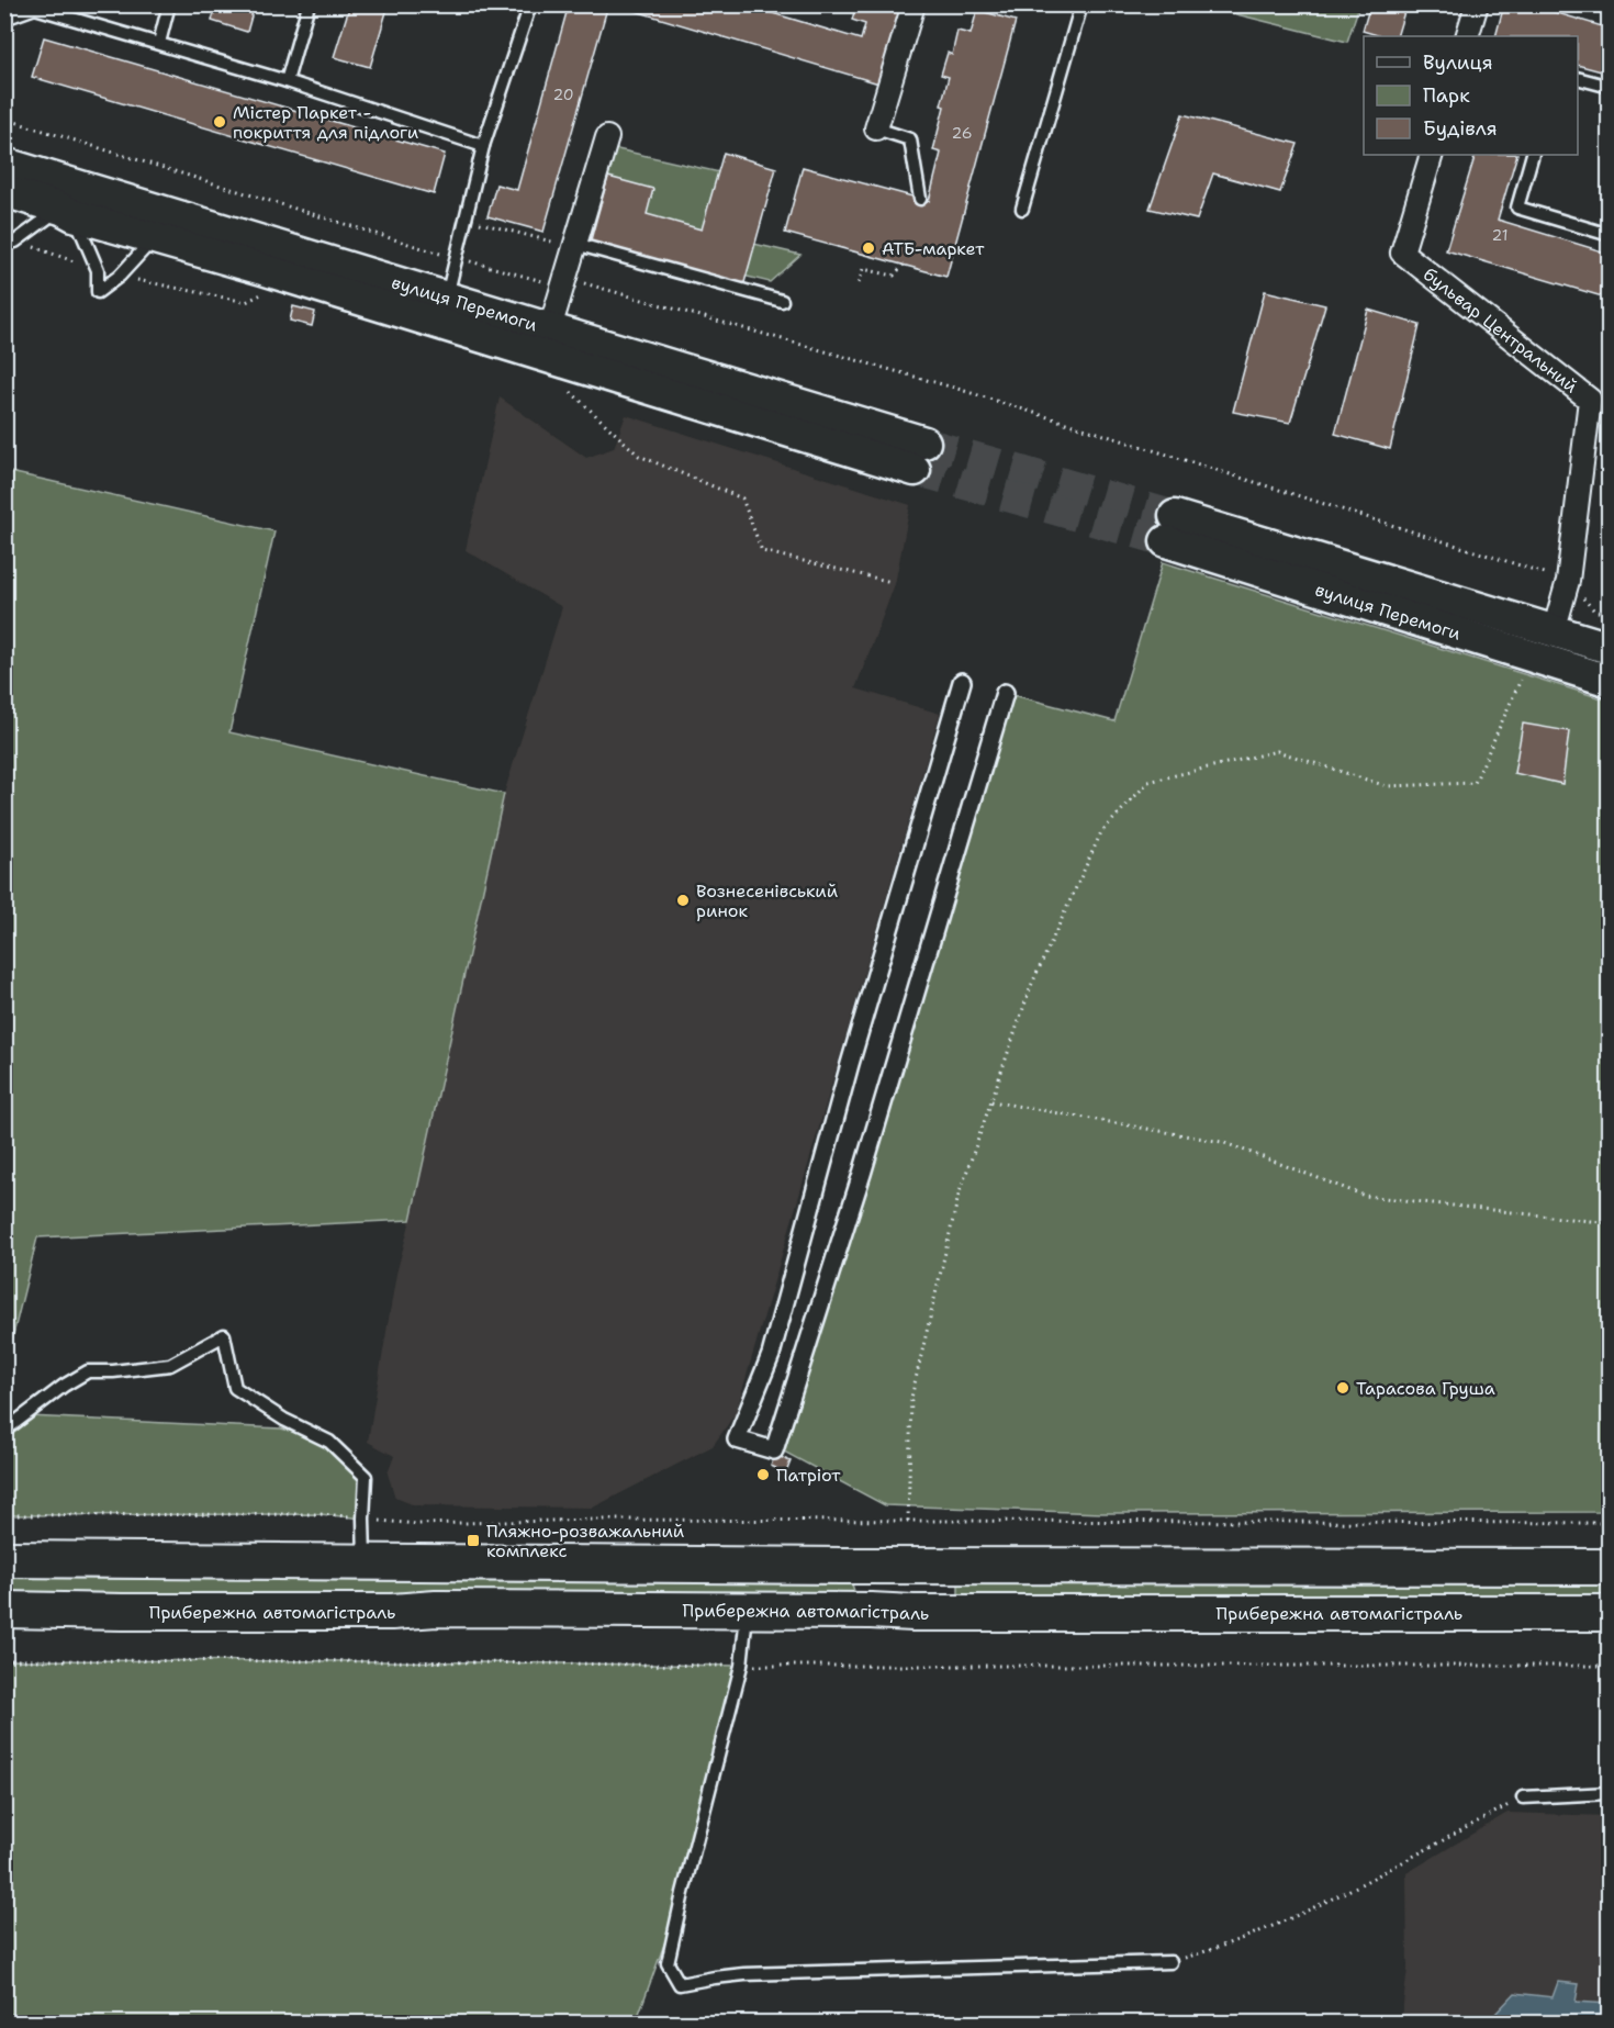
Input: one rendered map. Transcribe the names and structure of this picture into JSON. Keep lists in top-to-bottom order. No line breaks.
{"streets":{"main road":["вулиця Перемоги","Прибережна автомагістраль"],"street":["бульвар Центральний"]},"crossings":[["вулиця Перемоги","бульвар Центральний"]],"places":{"other":["Містер Паркет - покриття для підлоги","АТБ-маркет","Вознесенівський ринок","Тарасова Груша","Патріот"],"transit":["Пляжно-розважальний комплекс"]},"house_numbers":["20","26","21"],"legend":["Вулиця","Парк","Будівля"]}
